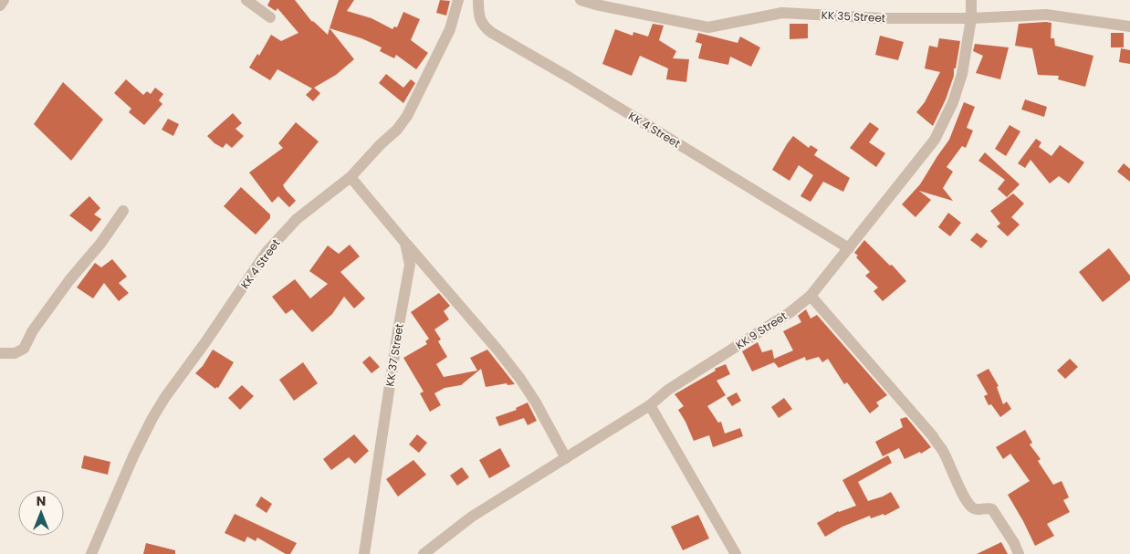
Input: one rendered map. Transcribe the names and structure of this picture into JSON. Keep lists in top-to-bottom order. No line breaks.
{"streets":{"street":["KK 35 Street","KK 4 Street","KK 9 Street","KK 37 Street"]},"crossings":[["KK 35 Street","KK 9 Street"],["KK 4 Street","KK 9 Street"]],"north":"top"}
